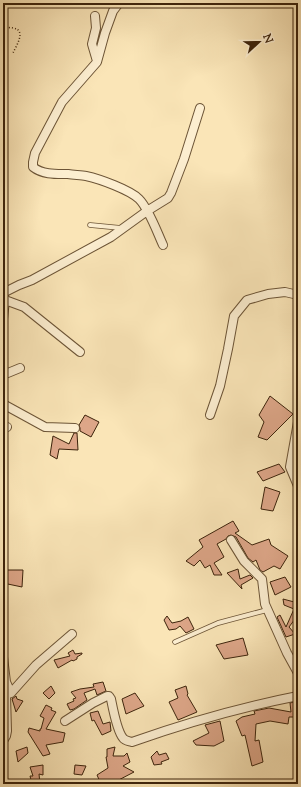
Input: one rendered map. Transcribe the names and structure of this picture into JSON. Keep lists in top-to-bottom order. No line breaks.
{"north":"right"}
